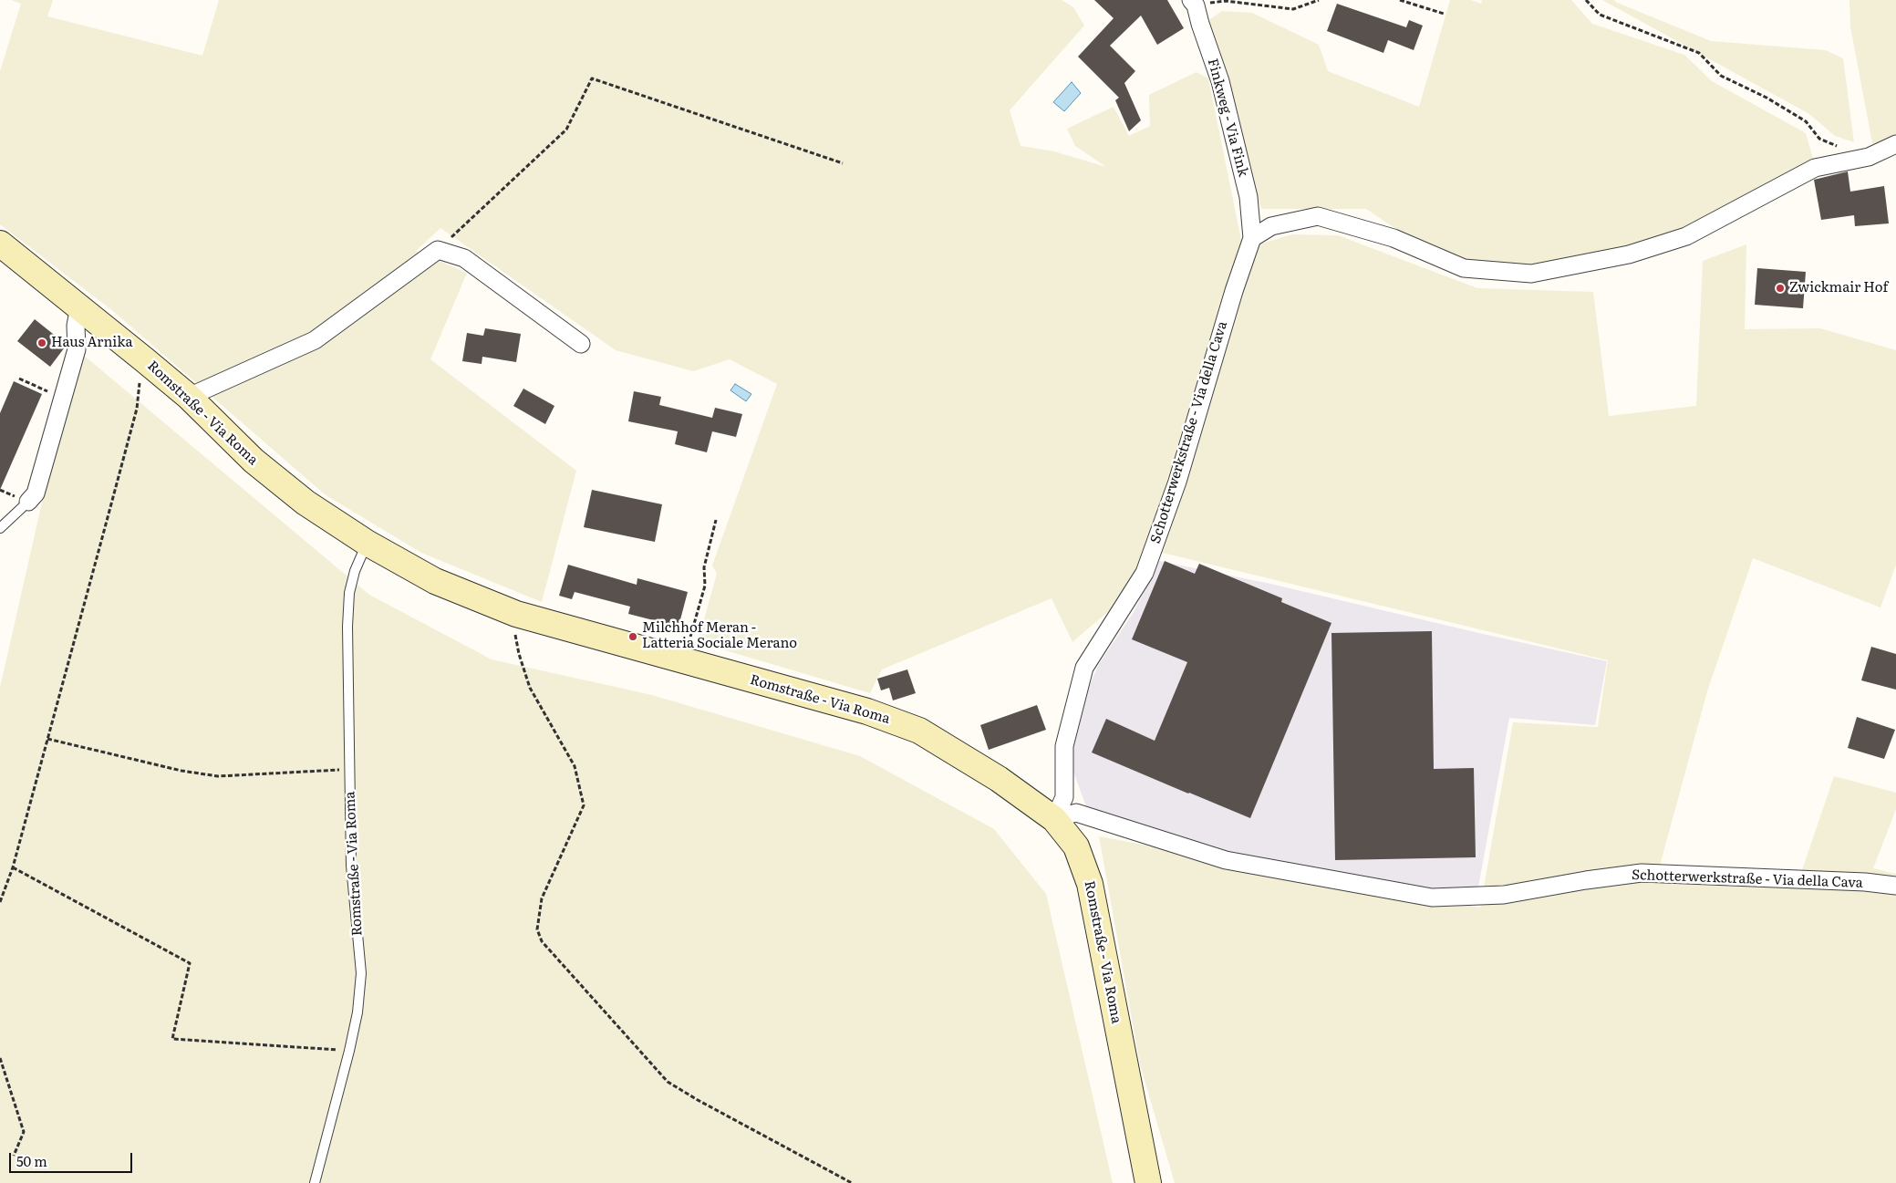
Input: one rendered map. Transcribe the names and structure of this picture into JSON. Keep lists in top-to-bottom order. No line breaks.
{"streets":{"street":["Finkweg - Via Fink","Romstraße - Via Roma","Schotterwerkstraße - Via della Cava"]},"crossings":[["Finkweg - Via Fink","Schotterwerkstraße - Via della Cava"],["Romstraße - Via Roma","Schotterwerkstraße - Via della Cava"]],"places":["Zwickmair Hof","Haus Arnika","Milchhof Meran - Latteria Sociale Merano"],"scale_bar":"50 m"}
